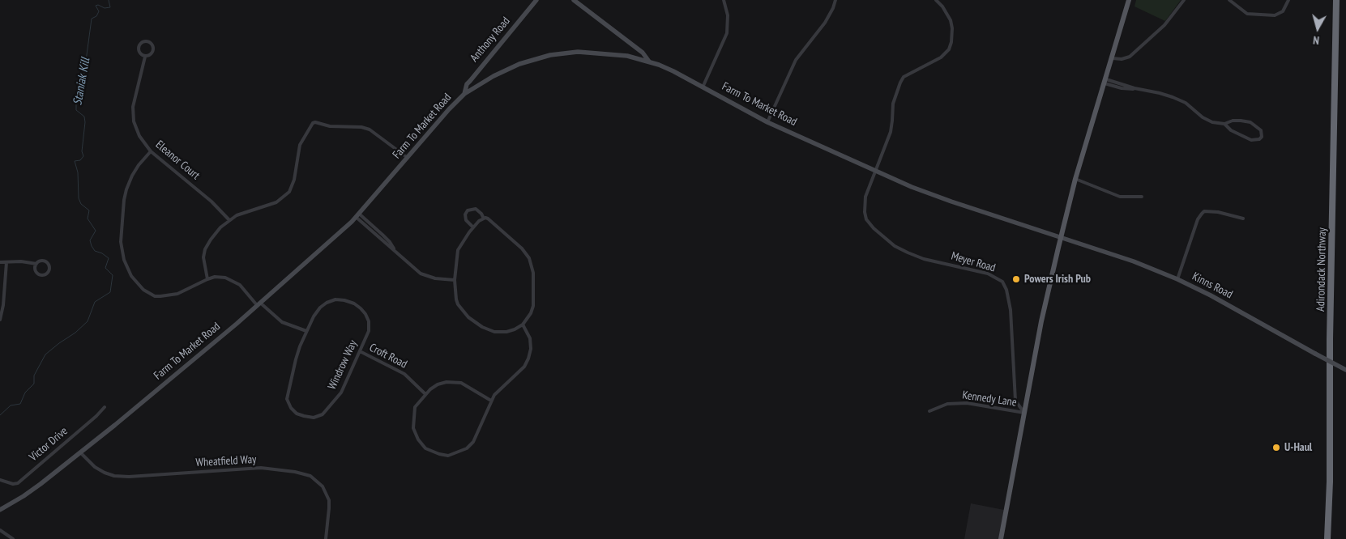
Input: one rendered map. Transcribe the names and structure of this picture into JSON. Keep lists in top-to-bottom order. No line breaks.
{"streets":{"highway":["Adirondack Northway"],"street":["Anthony Road","Farm To Market Road","Eleanor Court","Meyer Road","Kinns Road","Croft Road","Windrow Way","Kennedy Lane","Victor Drive","Wheatfield Way"]},"crossings":[["Anthony Road","Farm To Market Road"],["Farm To Market Road","Meyer Road"],["Farm To Market Road","Kinns Road"],["Farm To Market Road","Wheatfield Way"],["Meyer Road","Kennedy Lane"],["Croft Road","Windrow Way"]],"water":["Staniak Kill"],"places":["Powers Irish Pub","U-Haul"],"north":"bottom"}
